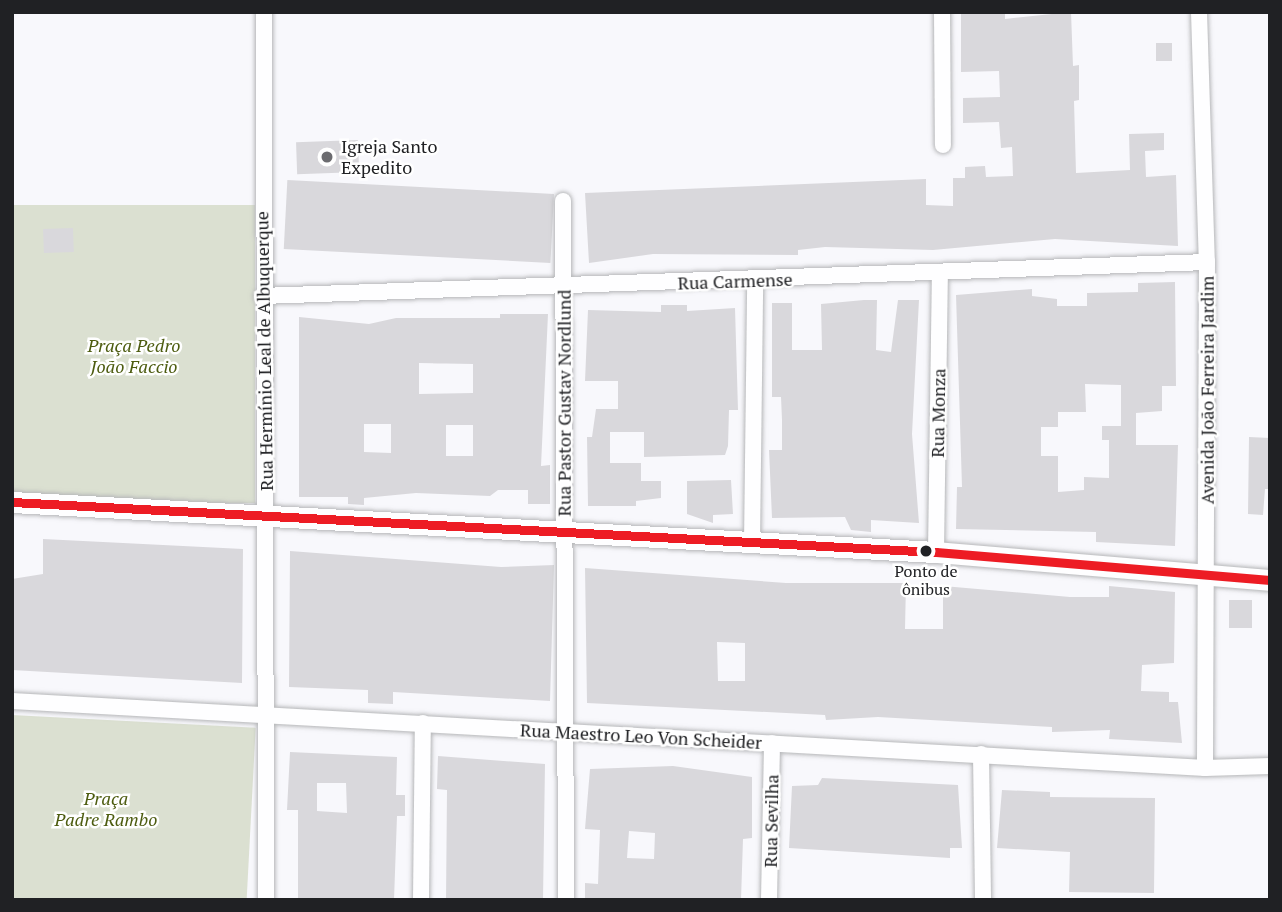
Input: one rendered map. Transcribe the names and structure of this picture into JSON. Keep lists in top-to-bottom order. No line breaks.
{"streets":{"street":["Rua Carmense","Rua Hermínio Leal de Albuquerque","Avenida João Ferreira Jardim","Rua Pastor Gustav Nordlund","Rua Monza","Rua Maestro Leo Von Scheider","Rua Sevilha"]},"crossings":[["Rua Carmense","Rua Hermínio Leal de Albuquerque"],["Rua Carmense","Avenida João Ferreira Jardim"],["Rua Carmense","Rua Pastor Gustav Nordlund"],["Rua Carmense","Rua Monza"],["Rua Hermínio Leal de Albuquerque","Rua Maestro Leo Von Scheider"],["Avenida João Ferreira Jardim","Rua Maestro Leo Von Scheider"],["Rua Pastor Gustav Nordlund","Rua Maestro Leo Von Scheider"],["Rua Maestro Leo Von Scheider","Rua Sevilha"]],"parks":["Praça Pedro João Faccio","Praça Padre Rambo"],"places":["Igreja Santo Expedito","Ponto de ônibus"]}
